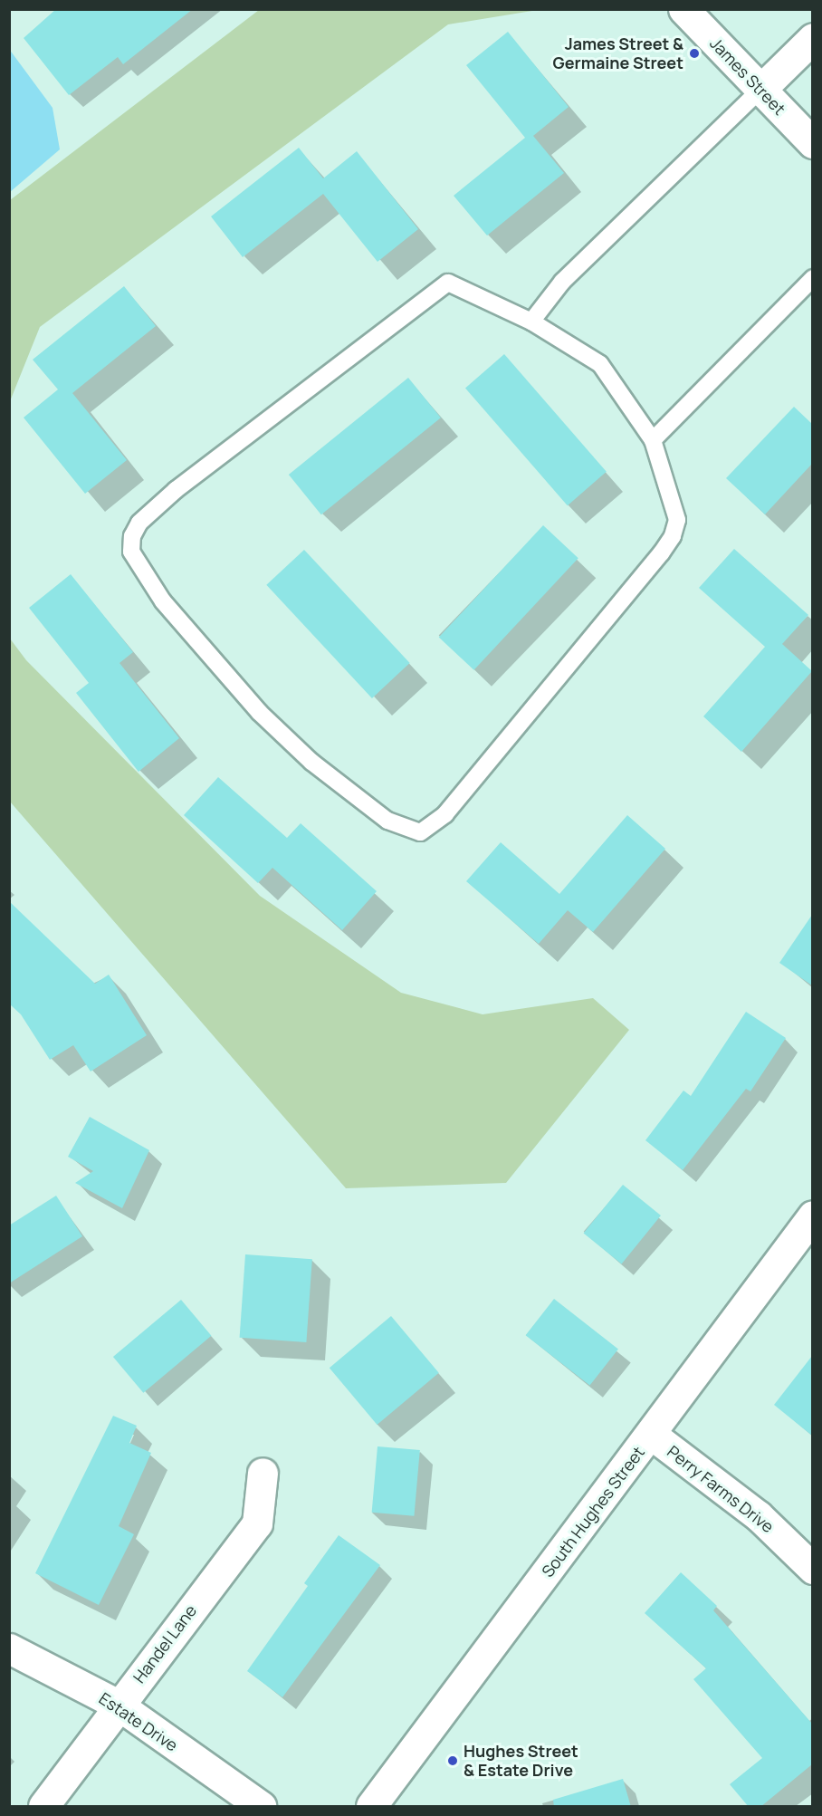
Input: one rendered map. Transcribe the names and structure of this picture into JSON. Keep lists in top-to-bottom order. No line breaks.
{"streets":{"street":["James Street","Perry Farms Drive","South Hughes Street","Handel Lane","Estate Drive"]},"crossings":[["Perry Farms Drive","South Hughes Street"],["Handel Lane","Estate Drive"]],"places":["James Street & Germaine Street","Hughes Street & Estate Drive"]}
